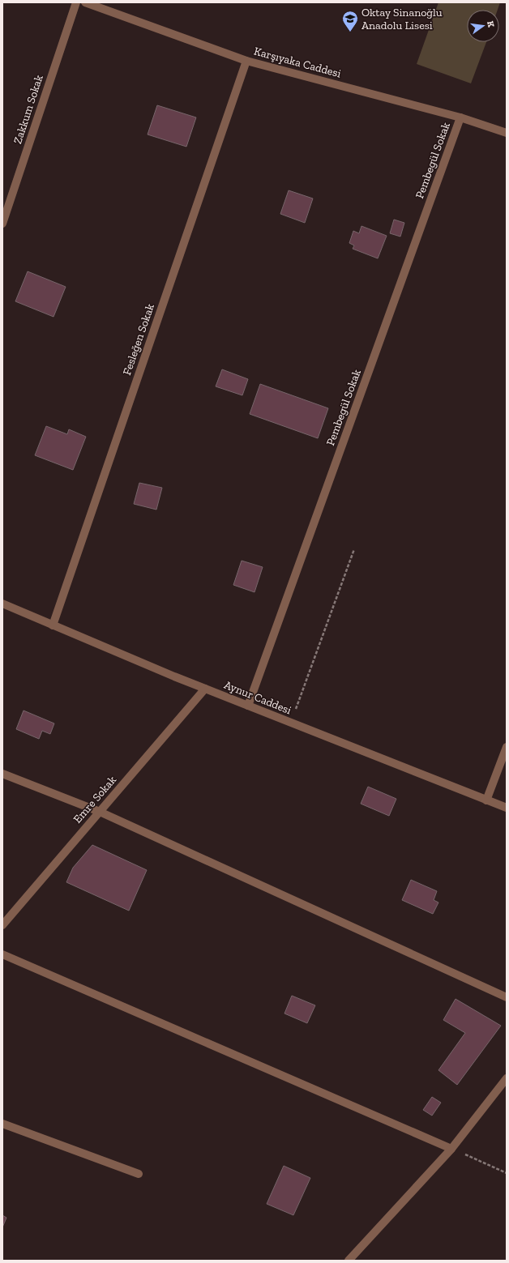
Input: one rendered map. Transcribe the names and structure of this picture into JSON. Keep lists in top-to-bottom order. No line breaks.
{"streets":{"street":["Karşıyaka Caddesi","Zakkum Sokak","Pembegül Sokak","Fesleğen Sokak","Aynur Caddesi","Emre Sokak"]},"crossings":[["Karşıyaka Caddesi","Pembegül Sokak"],["Karşıyaka Caddesi","Fesleğen Sokak"],["Pembegül Sokak","Aynur Caddesi"],["Fesleğen Sokak","Aynur Caddesi"],["Aynur Caddesi","Emre Sokak"]],"places":{"school or university":["Oktay Sinanoğlu Anadolu Lisesi"]},"north":"right"}
